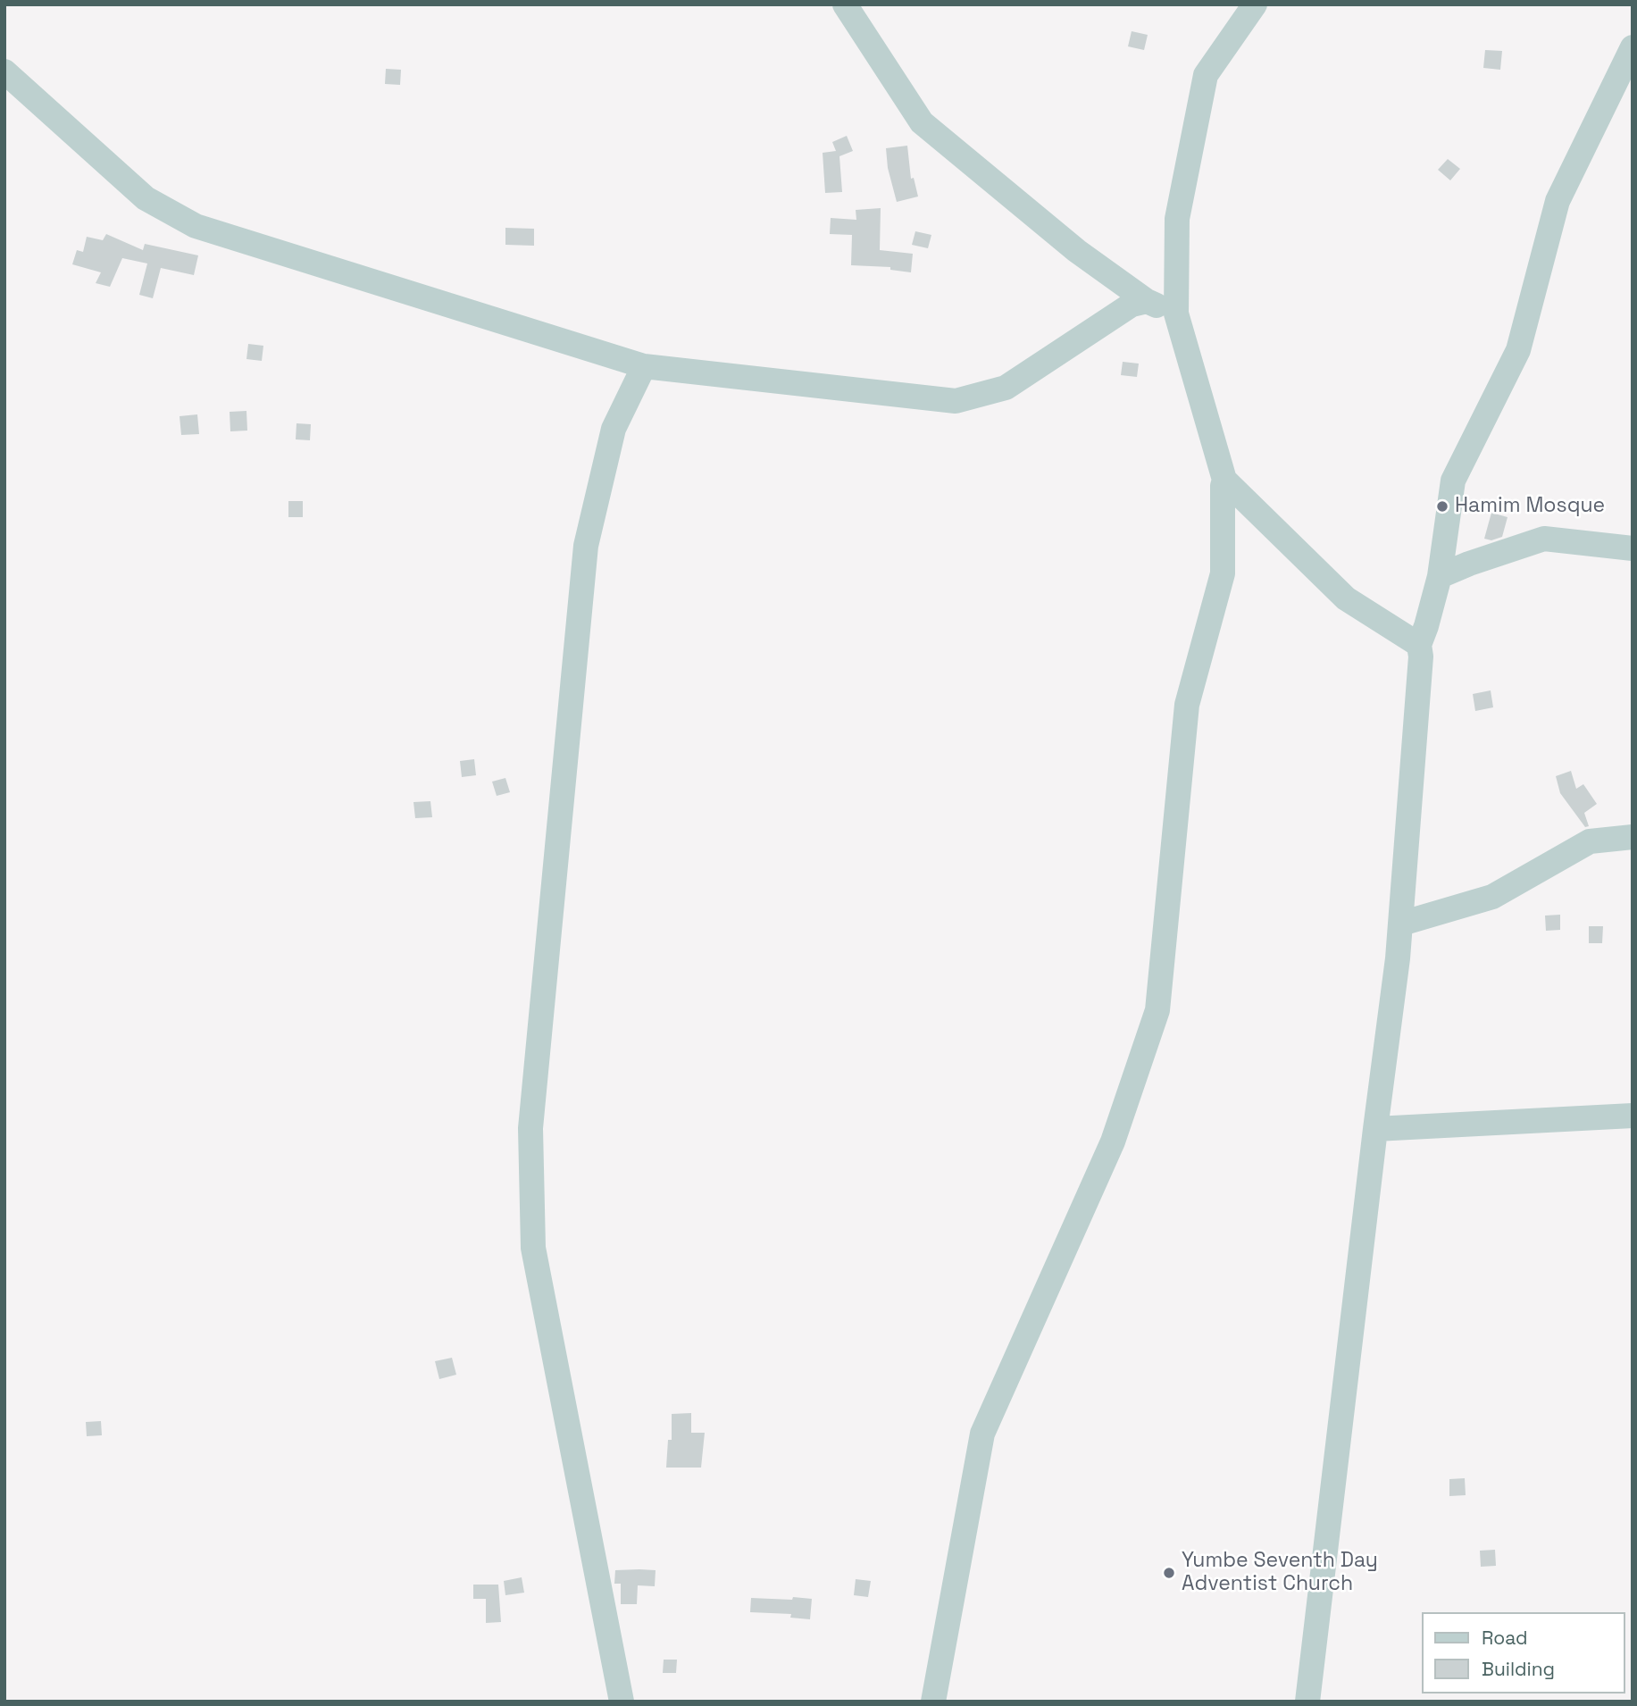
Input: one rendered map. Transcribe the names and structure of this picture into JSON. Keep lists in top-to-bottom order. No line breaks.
{"places":["Hamim Mosque","Yumbe Seventh Day Adventist Church"],"legend":["Road","Building"]}
